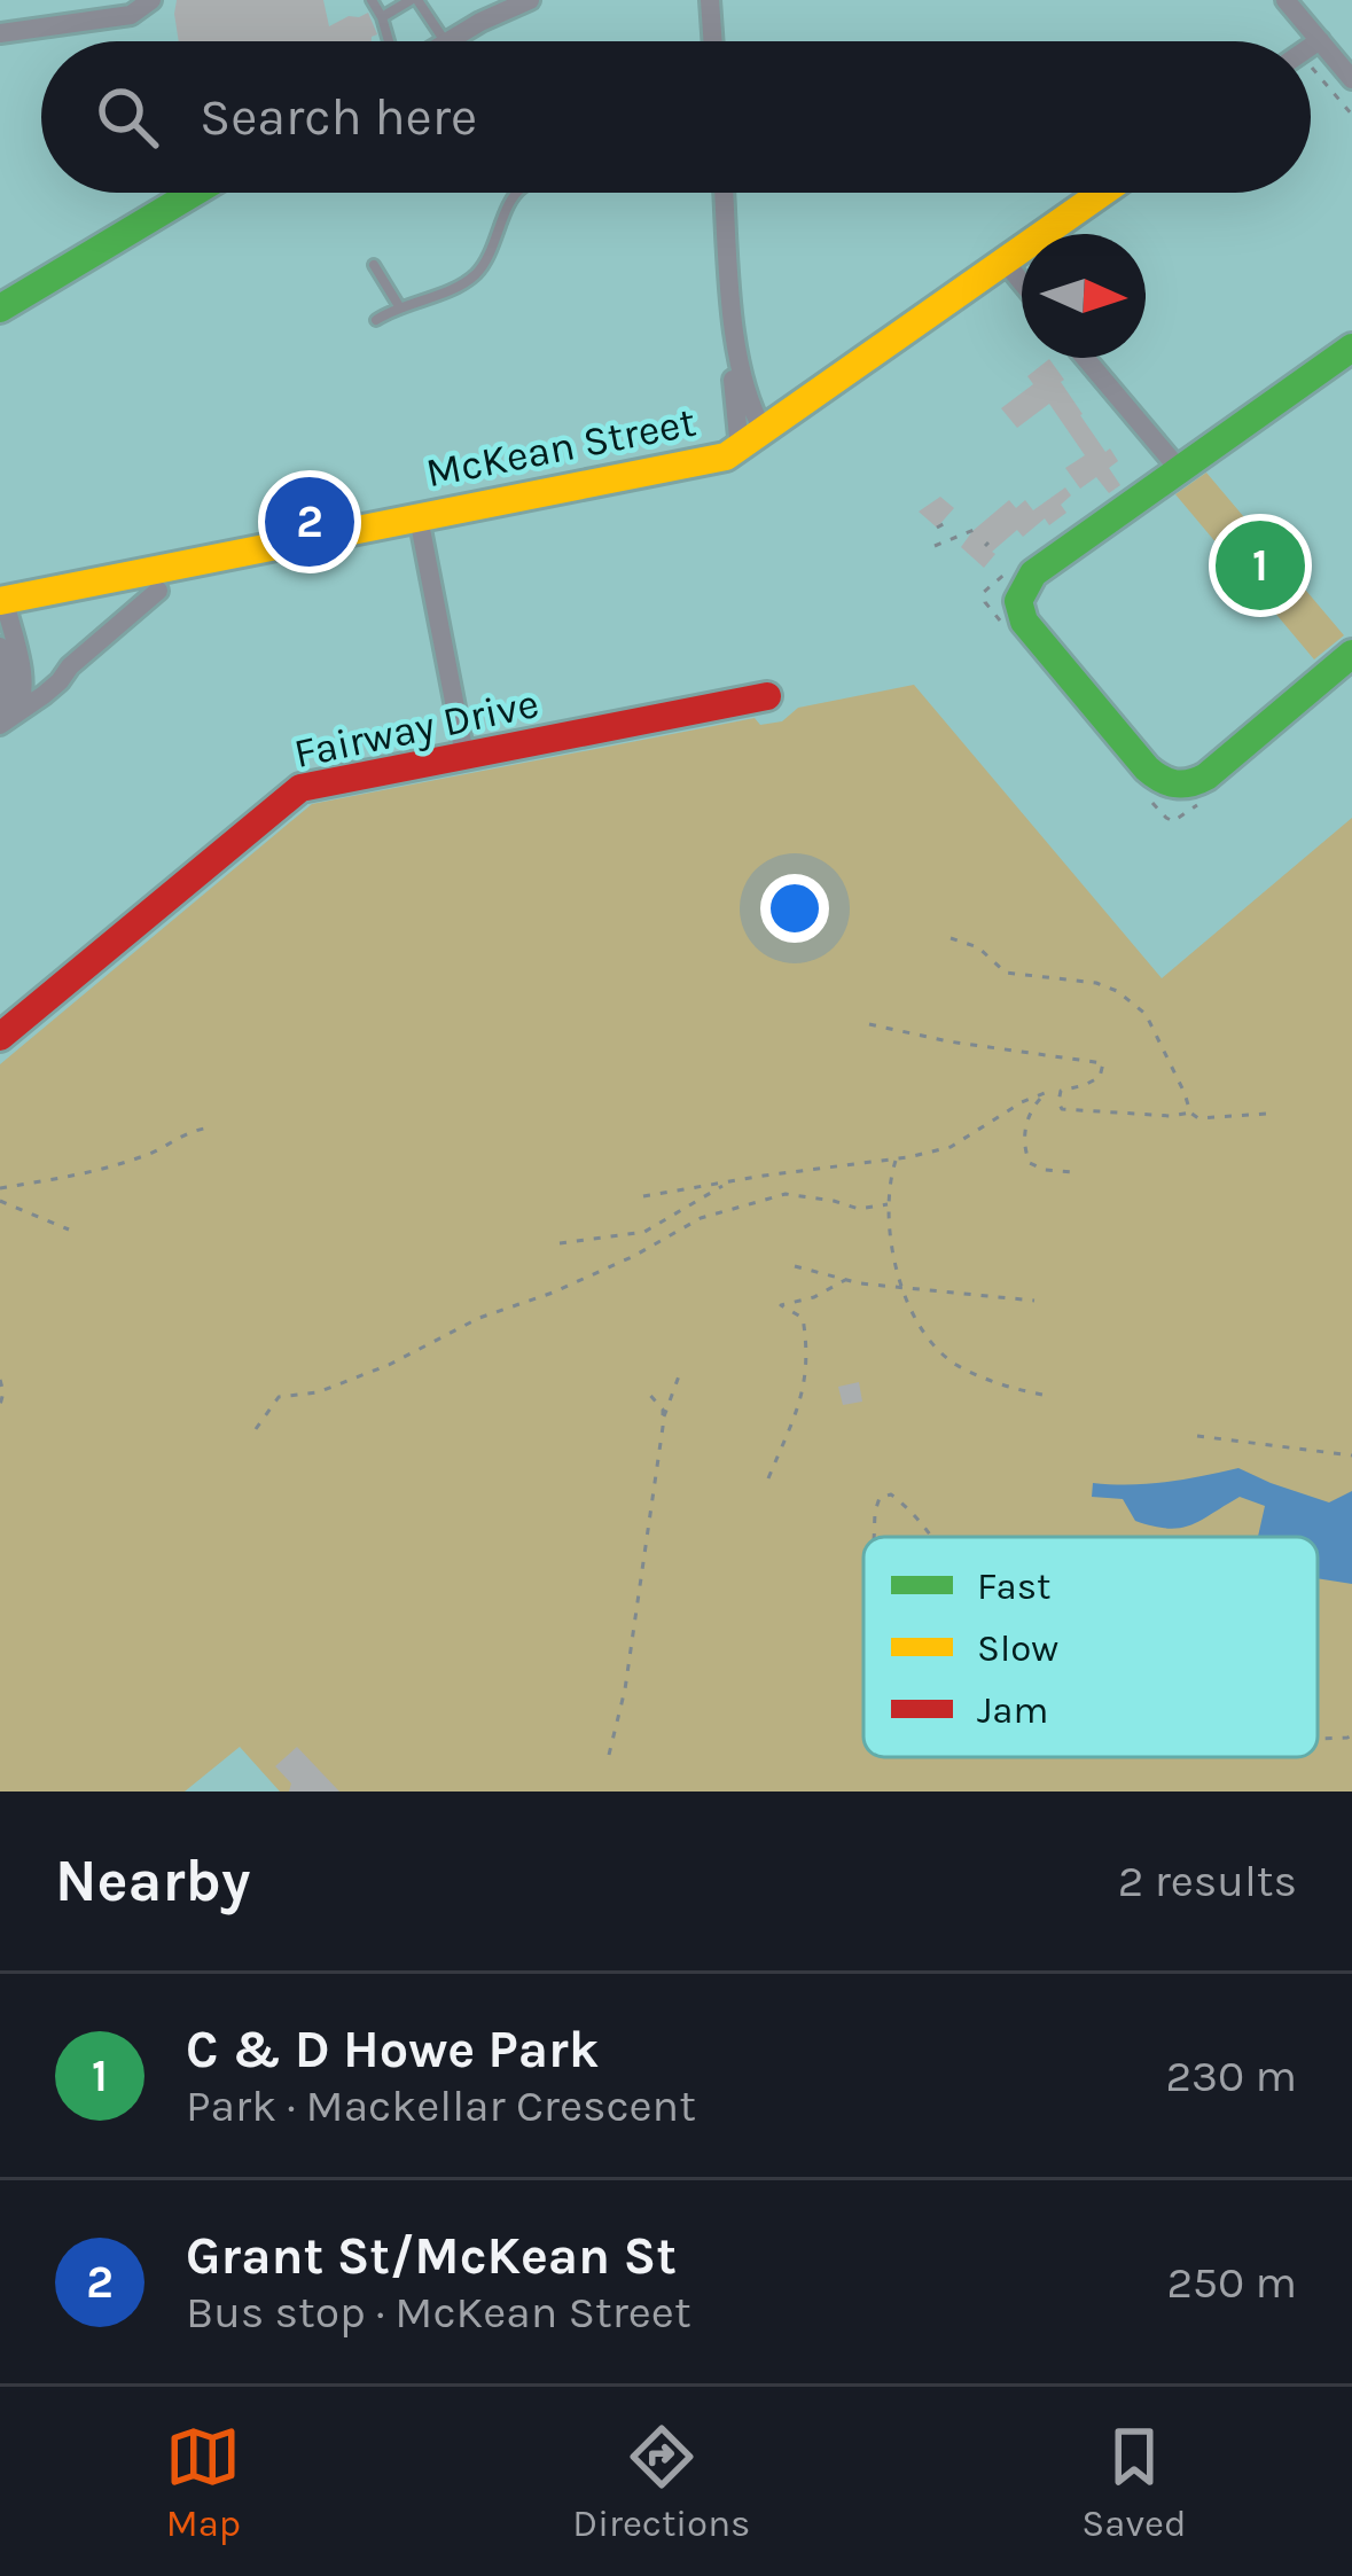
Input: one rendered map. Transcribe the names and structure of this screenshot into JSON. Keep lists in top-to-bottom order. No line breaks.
{"streets":{"street":["McKean Street","Fairway Drive"]},"legend":["Fast","Slow","Jam"],"north":"right","page":{"search":"Search here","pins":["2","1"],"heading":["Nearby","2 results"],"list":[{"mark":"1","name":"C & D Howe Park","note":"Park · Mackellar Crescent","value":"230 m"},{"mark":"2","name":"Grant St/McKean St","note":"Bus stop · McKean Street","value":"250 m"}],"nav":["Map","Directions","Saved"]}}
